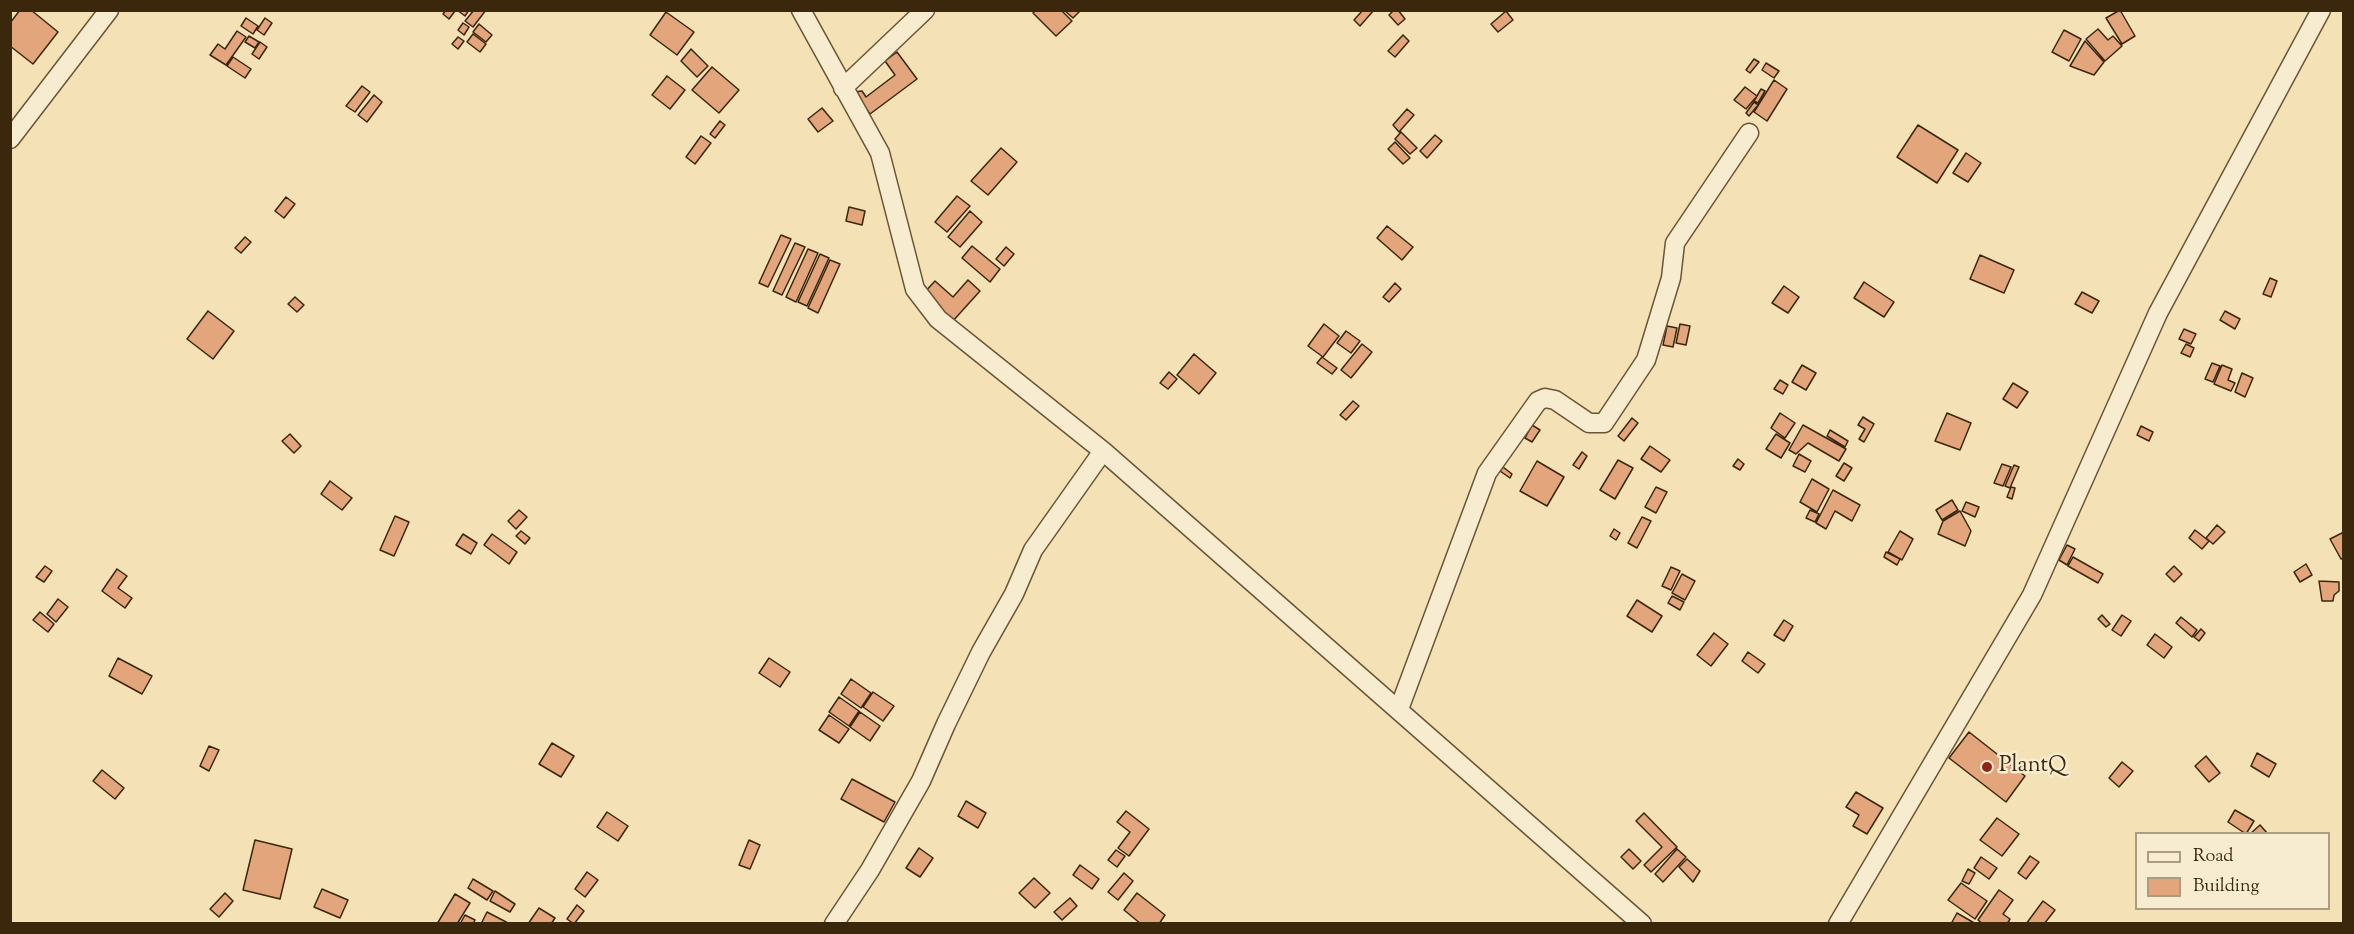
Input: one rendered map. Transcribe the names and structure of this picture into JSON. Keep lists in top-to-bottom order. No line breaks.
{"places":["PlantQ"],"legend":["Road","Building"]}
